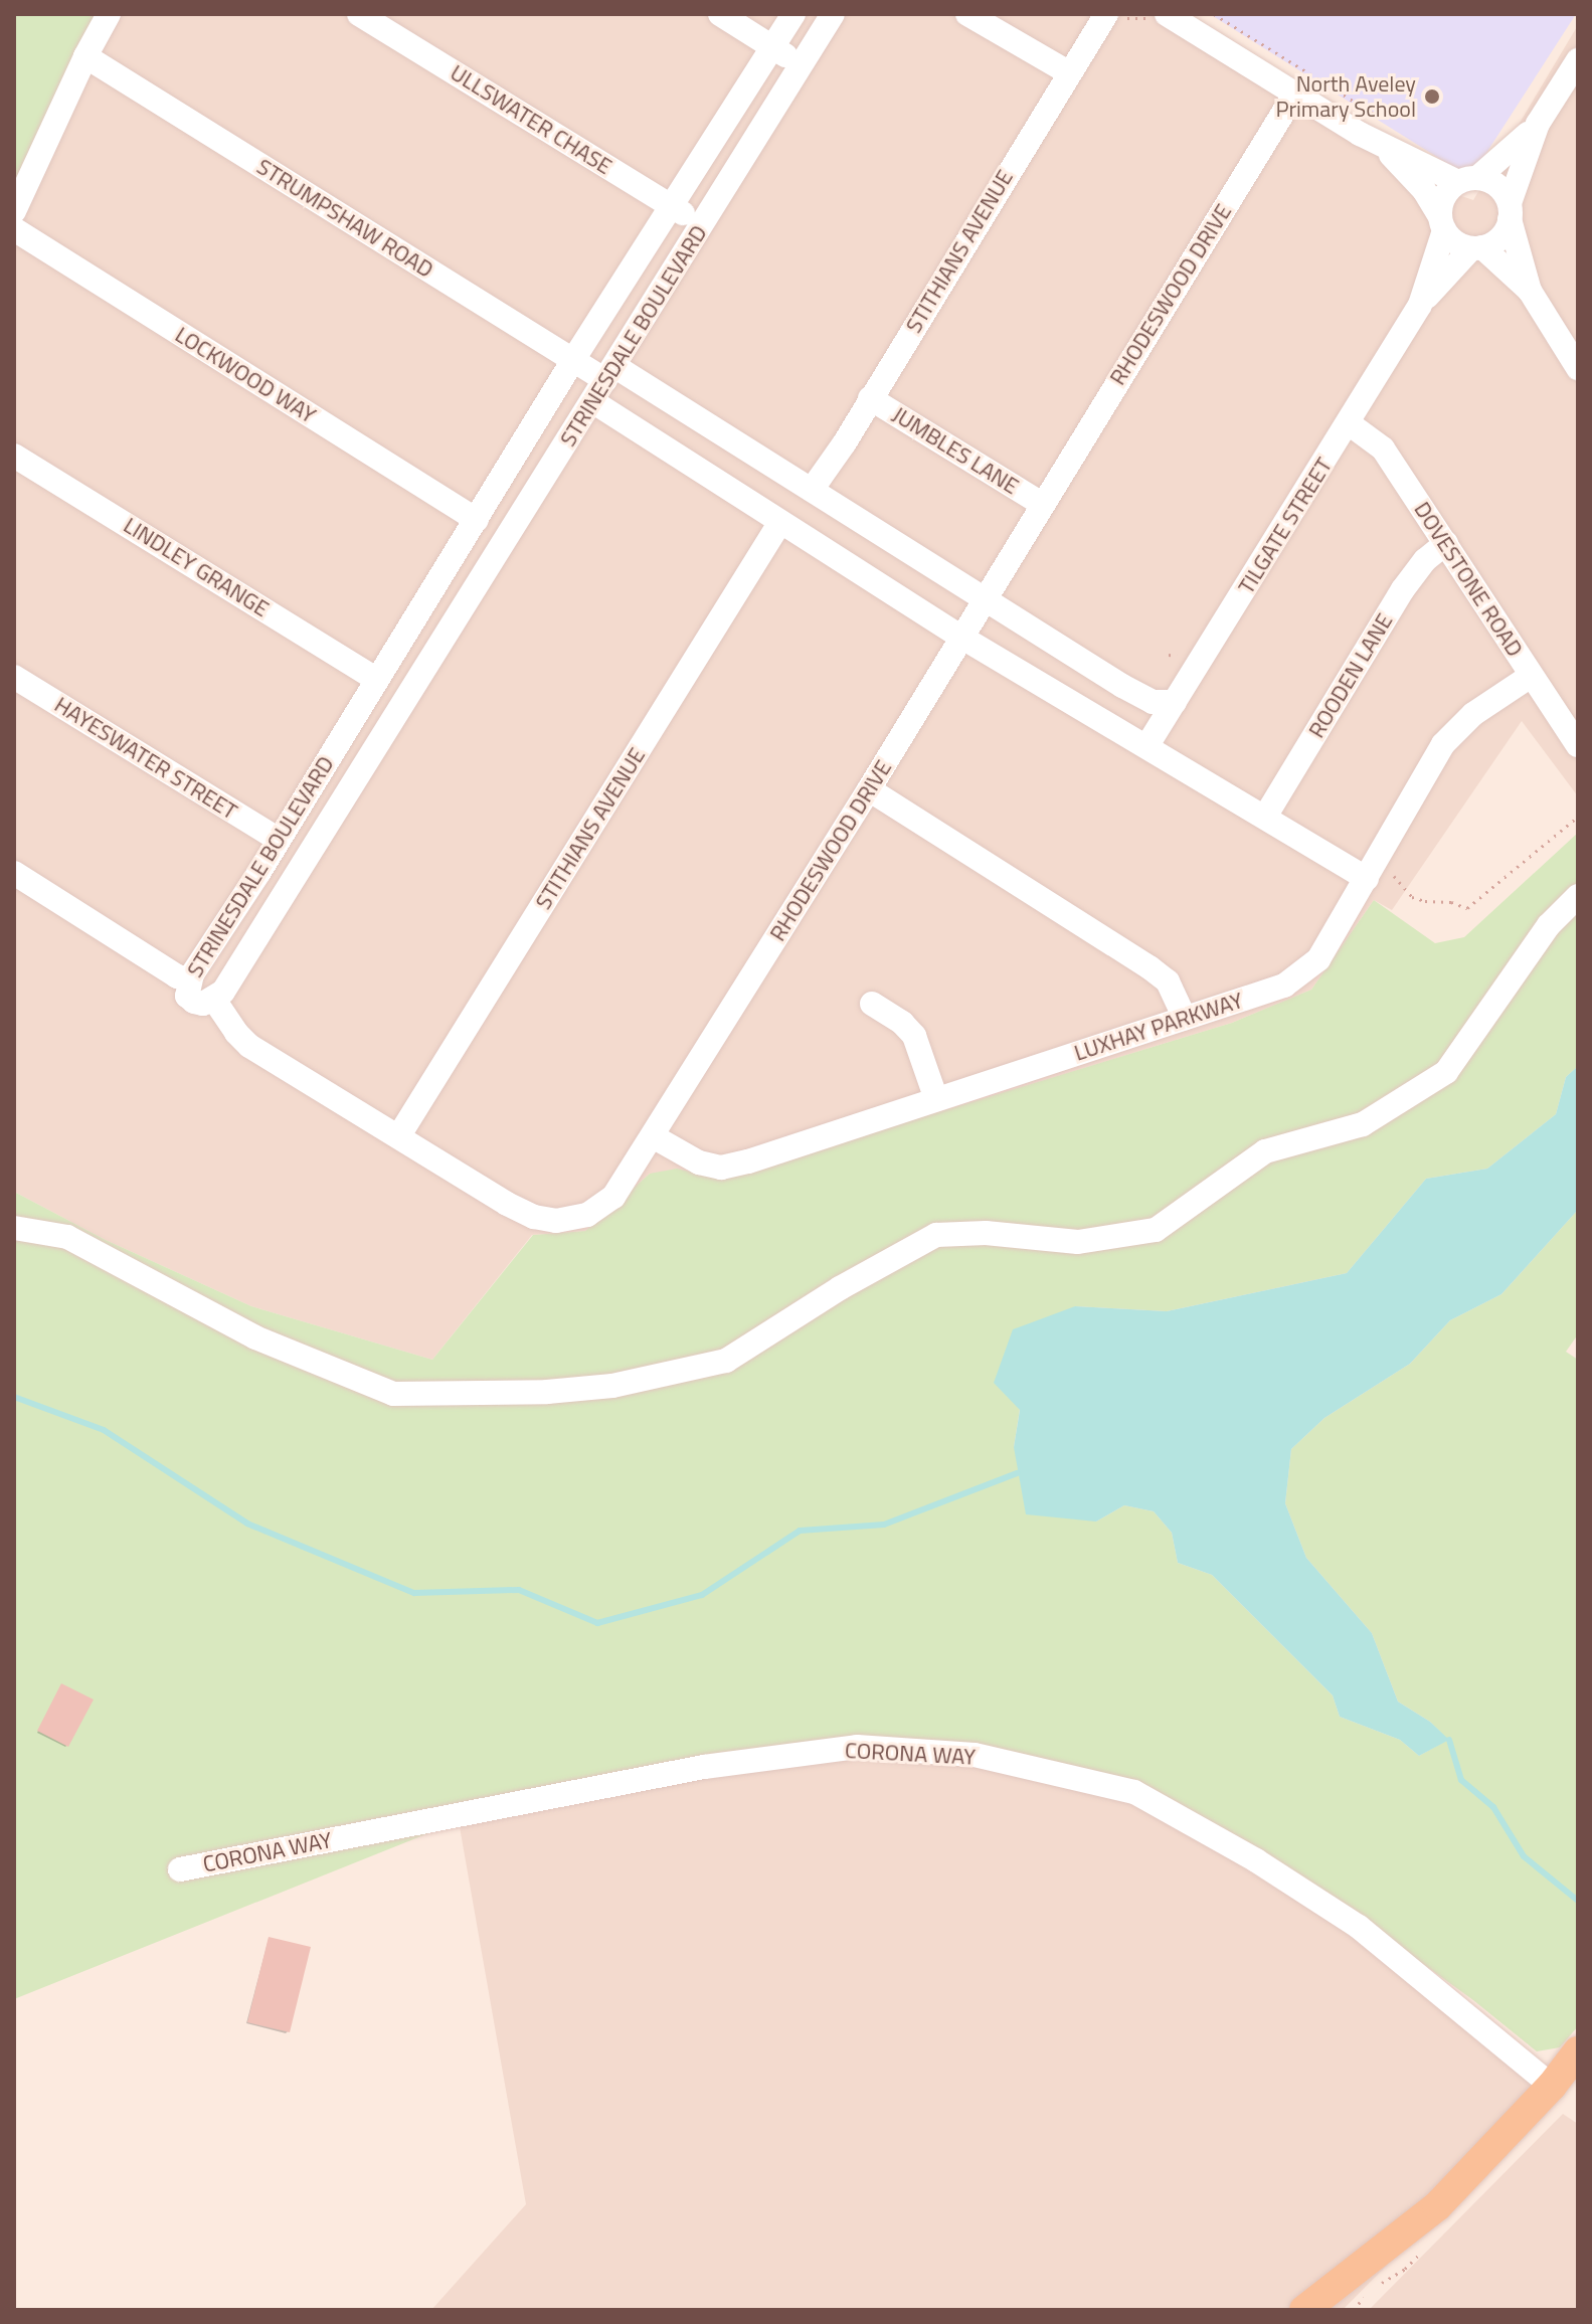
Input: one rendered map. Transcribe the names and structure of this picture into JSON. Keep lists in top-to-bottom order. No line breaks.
{"streets":{"street":["ULLSWATER CHASE","STRUMPSHAW ROAD","STITHIANS AVENUE","RHODESWOOD DRIVE","STRINESDALE BOULEVARD","LOCKWOOD WAY","JUMBLES LANE","TILGATE STREET","LINDLEY GRANGE","DOVESTONE ROAD","ROODEN LANE","HAYESWATER STREET","LUXHAY PARKWAY","CORONA WAY"]},"crossings":[["ULLSWATER CHASE","STRINESDALE BOULEVARD"],["STRUMPSHAW ROAD","STITHIANS AVENUE"],["STRUMPSHAW ROAD","RHODESWOOD DRIVE"],["STRUMPSHAW ROAD","STRINESDALE BOULEVARD"],["STRUMPSHAW ROAD","TILGATE STREET"],["STITHIANS AVENUE","RHODESWOOD DRIVE"],["STITHIANS AVENUE","JUMBLES LANE"],["RHODESWOOD DRIVE","STRINESDALE BOULEVARD"],["RHODESWOOD DRIVE","JUMBLES LANE"],["RHODESWOOD DRIVE","LUXHAY PARKWAY"],["STRINESDALE BOULEVARD","LOCKWOOD WAY"],["STRINESDALE BOULEVARD","LINDLEY GRANGE"],["STRINESDALE BOULEVARD","HAYESWATER STREET"],["TILGATE STREET","DOVESTONE ROAD"],["DOVESTONE ROAD","ROODEN LANE"],["DOVESTONE ROAD","LUXHAY PARKWAY"]],"places":["North Aveley Primary School"]}
